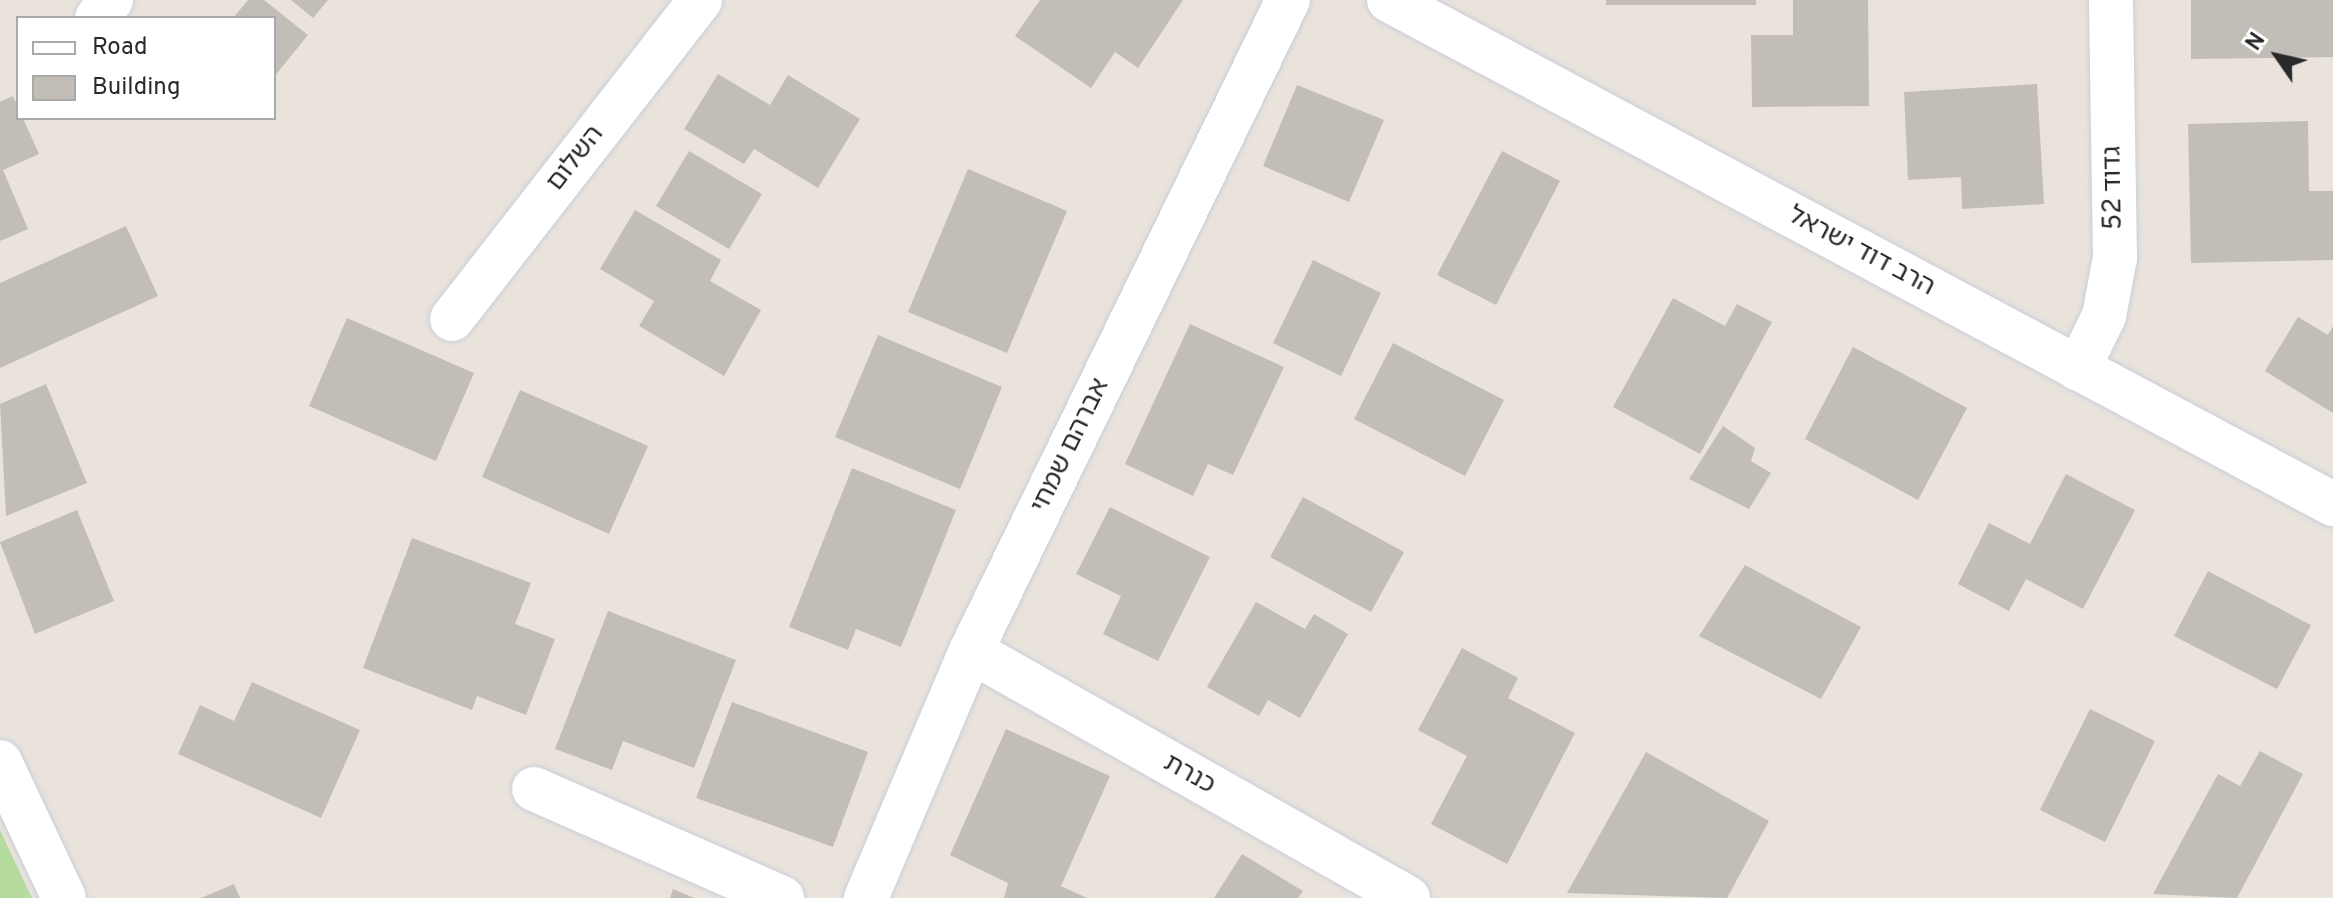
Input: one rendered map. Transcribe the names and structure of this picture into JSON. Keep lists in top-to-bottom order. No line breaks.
{"streets":{"street":["השלום","גדוד 52","הרב דוד ישראל","אברהם שמחי","כנרת"]},"crossings":[["גדוד 52","הרב דוד ישראל"],["אברהם שמחי","כנרת"]],"legend":["Road","Building"],"north":"top left"}
